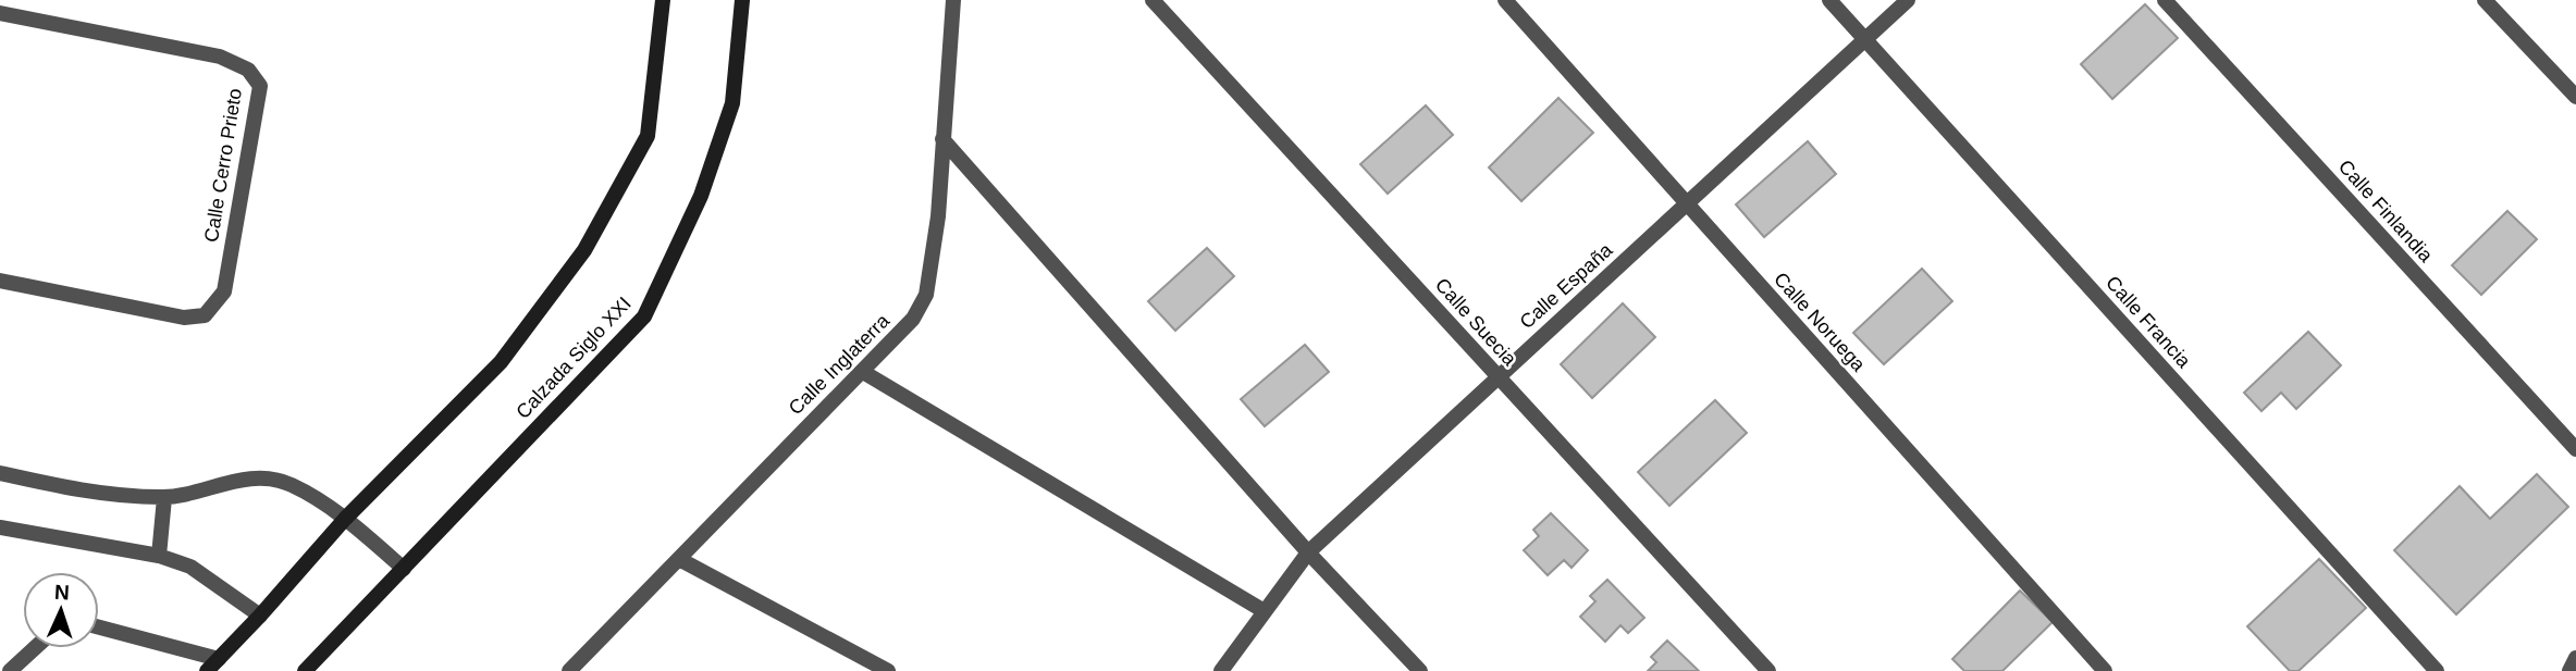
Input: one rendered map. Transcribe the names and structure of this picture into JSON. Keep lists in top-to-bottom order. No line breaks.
{"streets":{"main road":["Calzada Siglo XXI"],"street":["Calle Cerro Prieto","Calle Finlandia","Calle España","Calle Suecia","Calle Noruega","Calle Francia","Calle Inglaterra"]},"crossings":[["Calle España","Calle Suecia"],["Calle España","Calle Noruega"],["Calle España","Calle Francia"]],"north":"top"}
